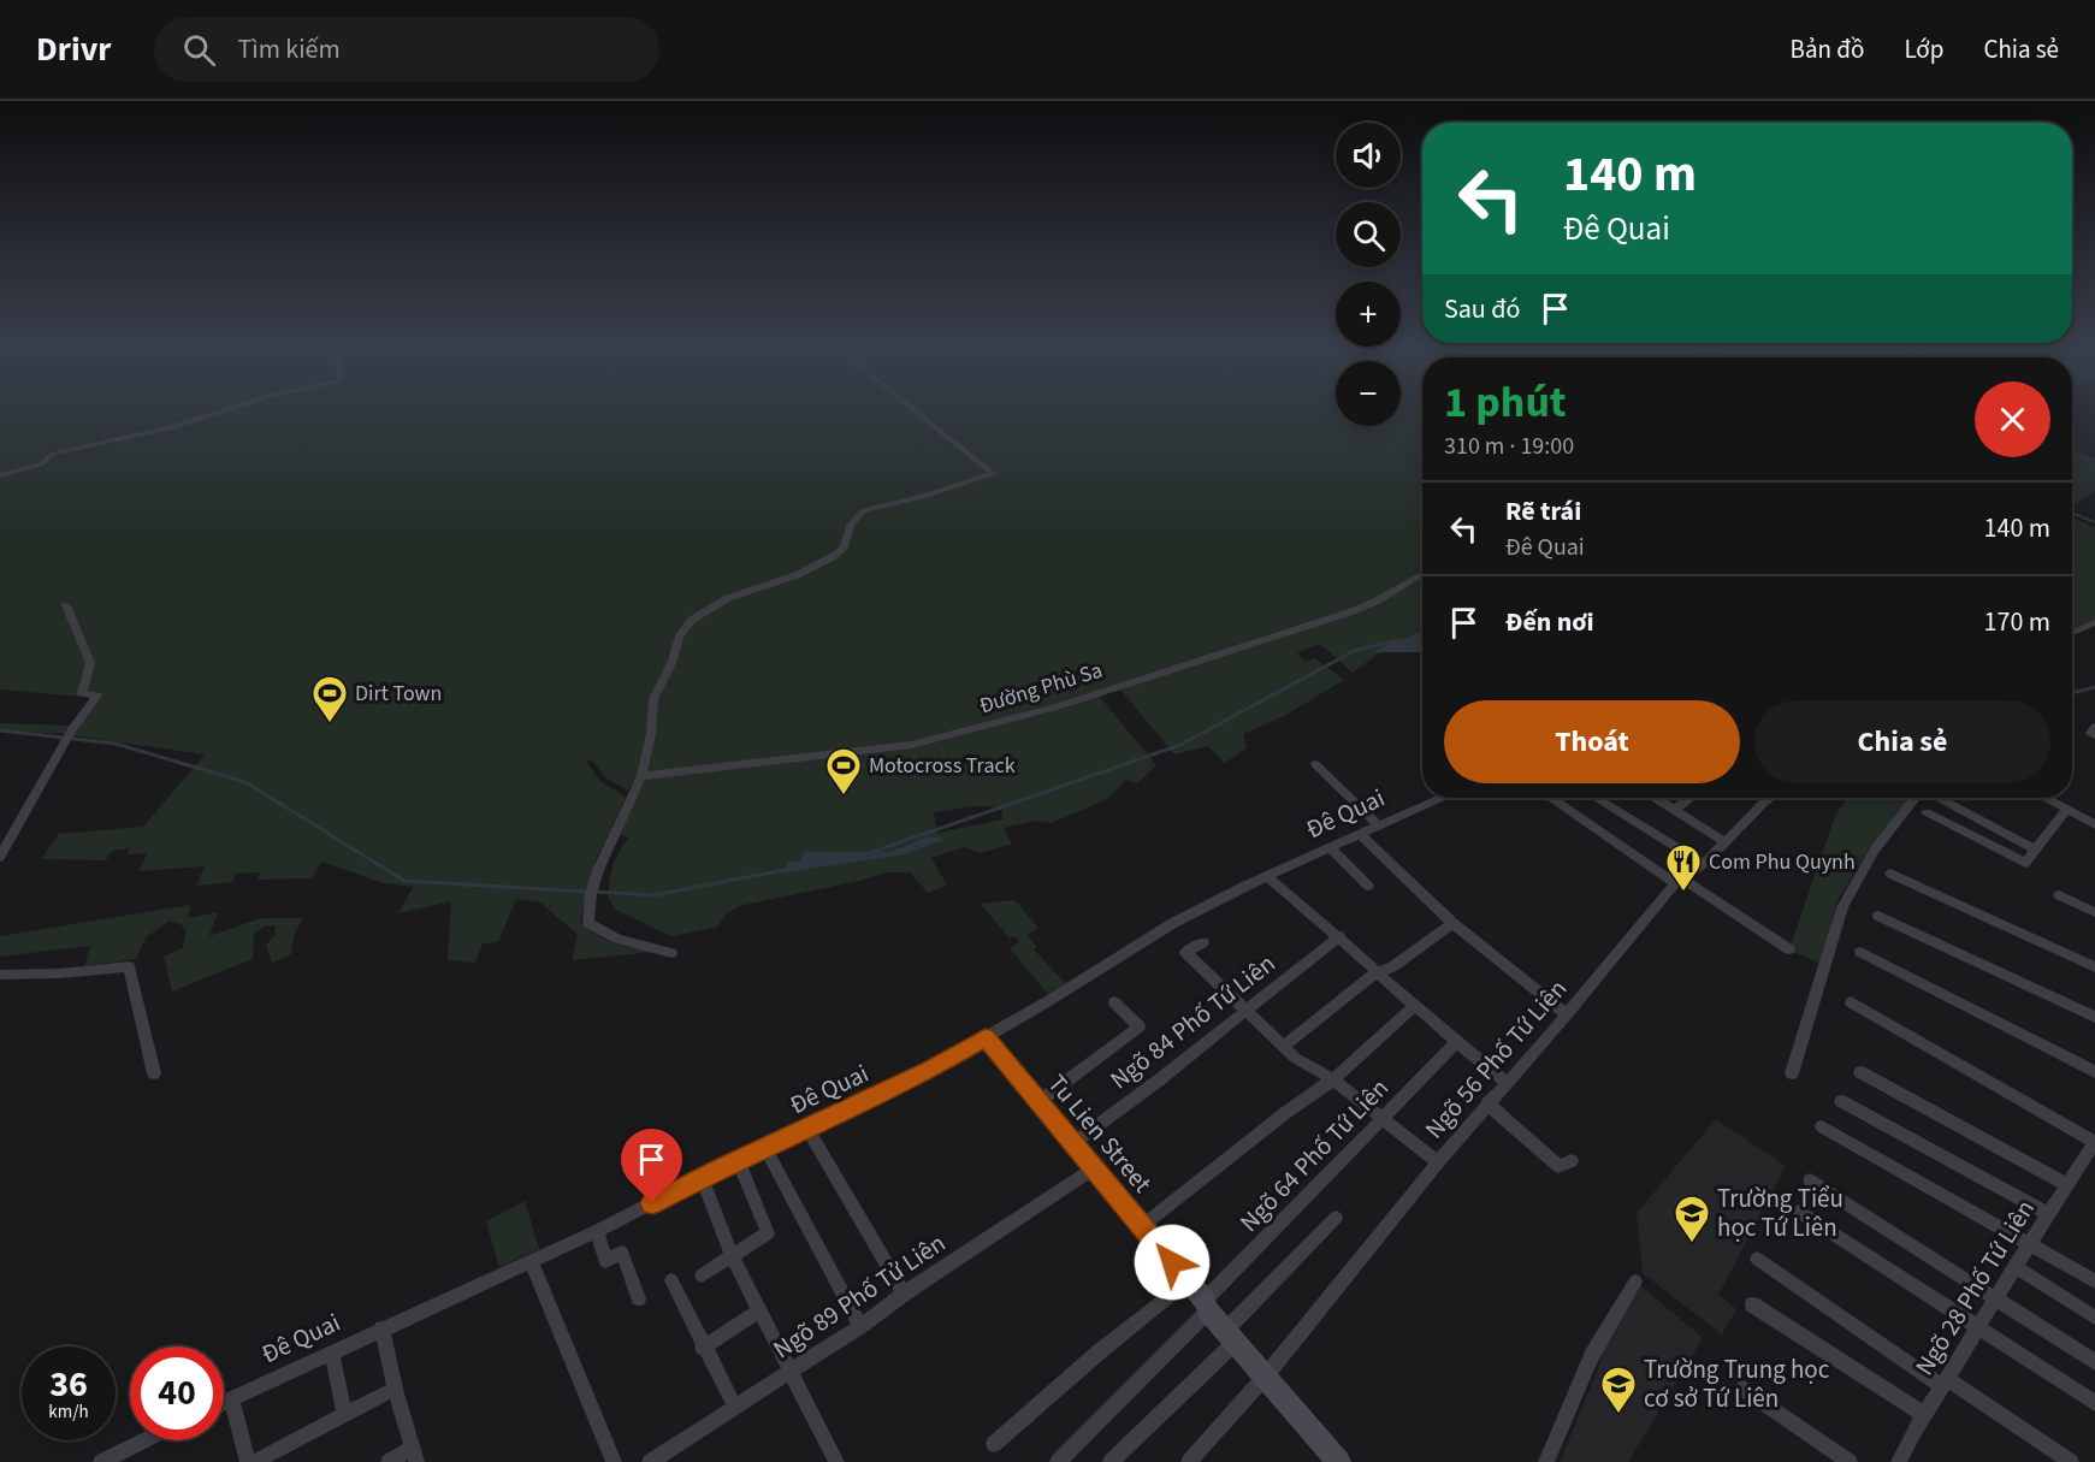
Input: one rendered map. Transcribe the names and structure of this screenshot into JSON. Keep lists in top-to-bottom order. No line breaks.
{"streets":{"street":["Đường Phù Sa","Đê Quai","Ngõ 84 Phố Tứ Liên","Ngõ 56 Phố Tứ Liên","Tu Lien Street","Ngõ 64 Phố Tứ Liên","Ngõ 28 Phố Tứ Liên","Ngõ 89 Phố Tử Liên"]},"crossings":[["Đê Quai","Tu Lien Street"],["Ngõ 84 Phố Tứ Liên","Tu Lien Street"],["Ngõ 56 Phố Tứ Liên","Tu Lien Street"],["Tu Lien Street","Ngõ 64 Phố Tứ Liên"],["Tu Lien Street","Ngõ 89 Phố Tử Liên"]],"places":{"sports":["Dirt Town","Motocross Track"],"restaurant":["Com Phu Quynh"],"school or university":["Trường Tiểu học Tứ Liên","Trường Trung học cơ sở Tứ Liên"]},"page":{"header":"Drivr","search":"Tìm kiếm","nav":["Bản đồ","Lớp","Chia sẻ"],"map_buttons":["+","−"],"turn":["140 m","Đê Quai"],"then":"Sau đó","heading":["1 phút","310 m · 19:00"],"list":[{"name":"Rẽ trái","note":"Đê Quai","value":"140 m"},{"name":"Đến nơi","value":"170 m"}],"buttons":["Thoát","Chia sẻ"],"speed":"36 km/h","limit":"40"}}
